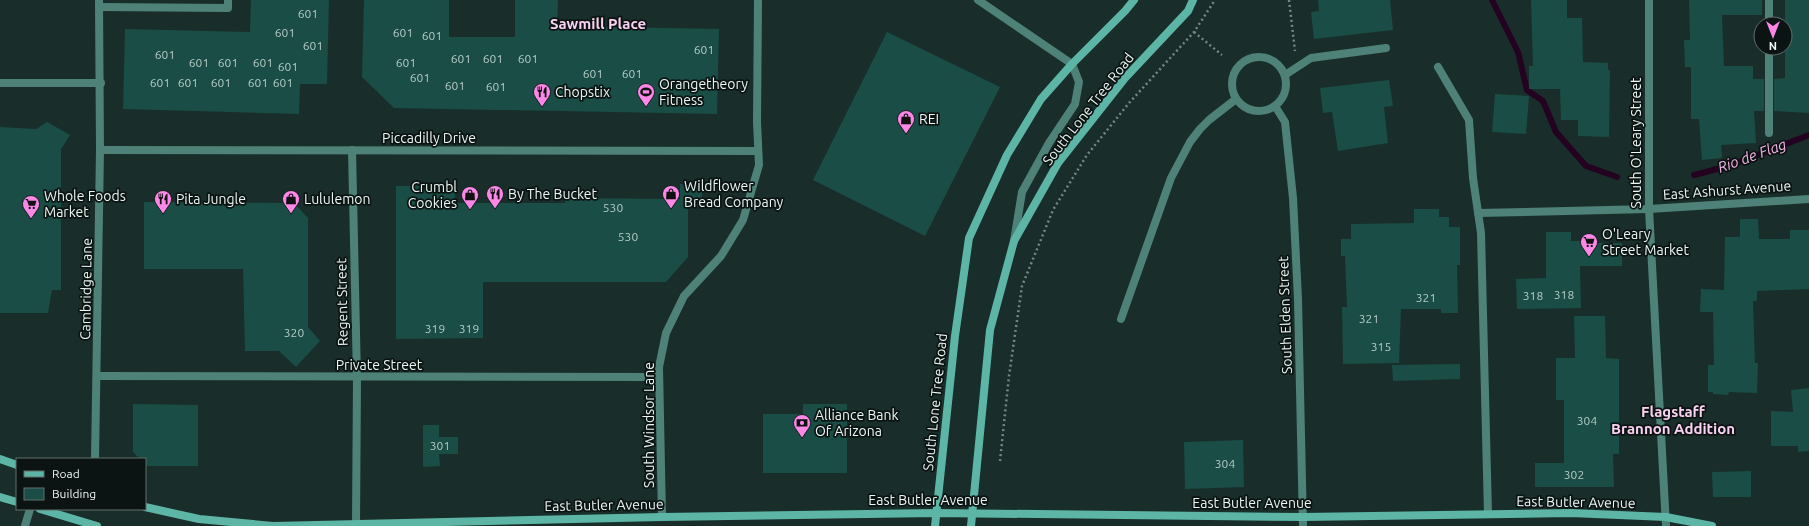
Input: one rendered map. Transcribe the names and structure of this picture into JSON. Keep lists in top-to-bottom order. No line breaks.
{"streets":{"main road":["South Lone Tree Road","East Butler Avenue"],"street":["Piccadilly Drive","South O'Leary Street","East Ashurst Avenue","Cambridge Lane","Regent Street","South Elden Street","Private Street","South Windsor Lane"]},"crossings":[["South Lone Tree Road","East Butler Avenue"],["Piccadilly Drive","Cambridge Lane"],["Piccadilly Drive","Regent Street"],["Piccadilly Drive","South Windsor Lane"],["South O'Leary Street","East Ashurst Avenue"],["South O'Leary Street","East Butler Avenue"],["Cambridge Lane","Private Street"],["Regent Street","Private Street"],["Regent Street","East Butler Avenue"],["South Elden Street","East Butler Avenue"],["Private Street","South Windsor Lane"],["South Windsor Lane","East Butler Avenue"]],"districts":["Sawmill Place","Flagstaff Brannon Addition"],"water":["Rio de Flag"],"places":{"restaurant":["Chopstix","By The Bucket","Pita Jungle"],"sports":["Orangetheory Fitness"],"shop":["REI","Wildflower Bread Company","Crumbl Cookies","Lululemon"],"supermarket":["Whole Foods Market","O'Leary Street Market"],"bank":["Alliance Bank Of Arizona"]},"house_numbers":["601","601","601","601","601","601","601","601","601","601","601","601","601","601","601","601","601","601","601","601","601","601","601","601","601","530","530","318","318","321","321","319","319","320","315","304","301","304","302"],"legend":["Road","Building"],"north":"bottom"}
